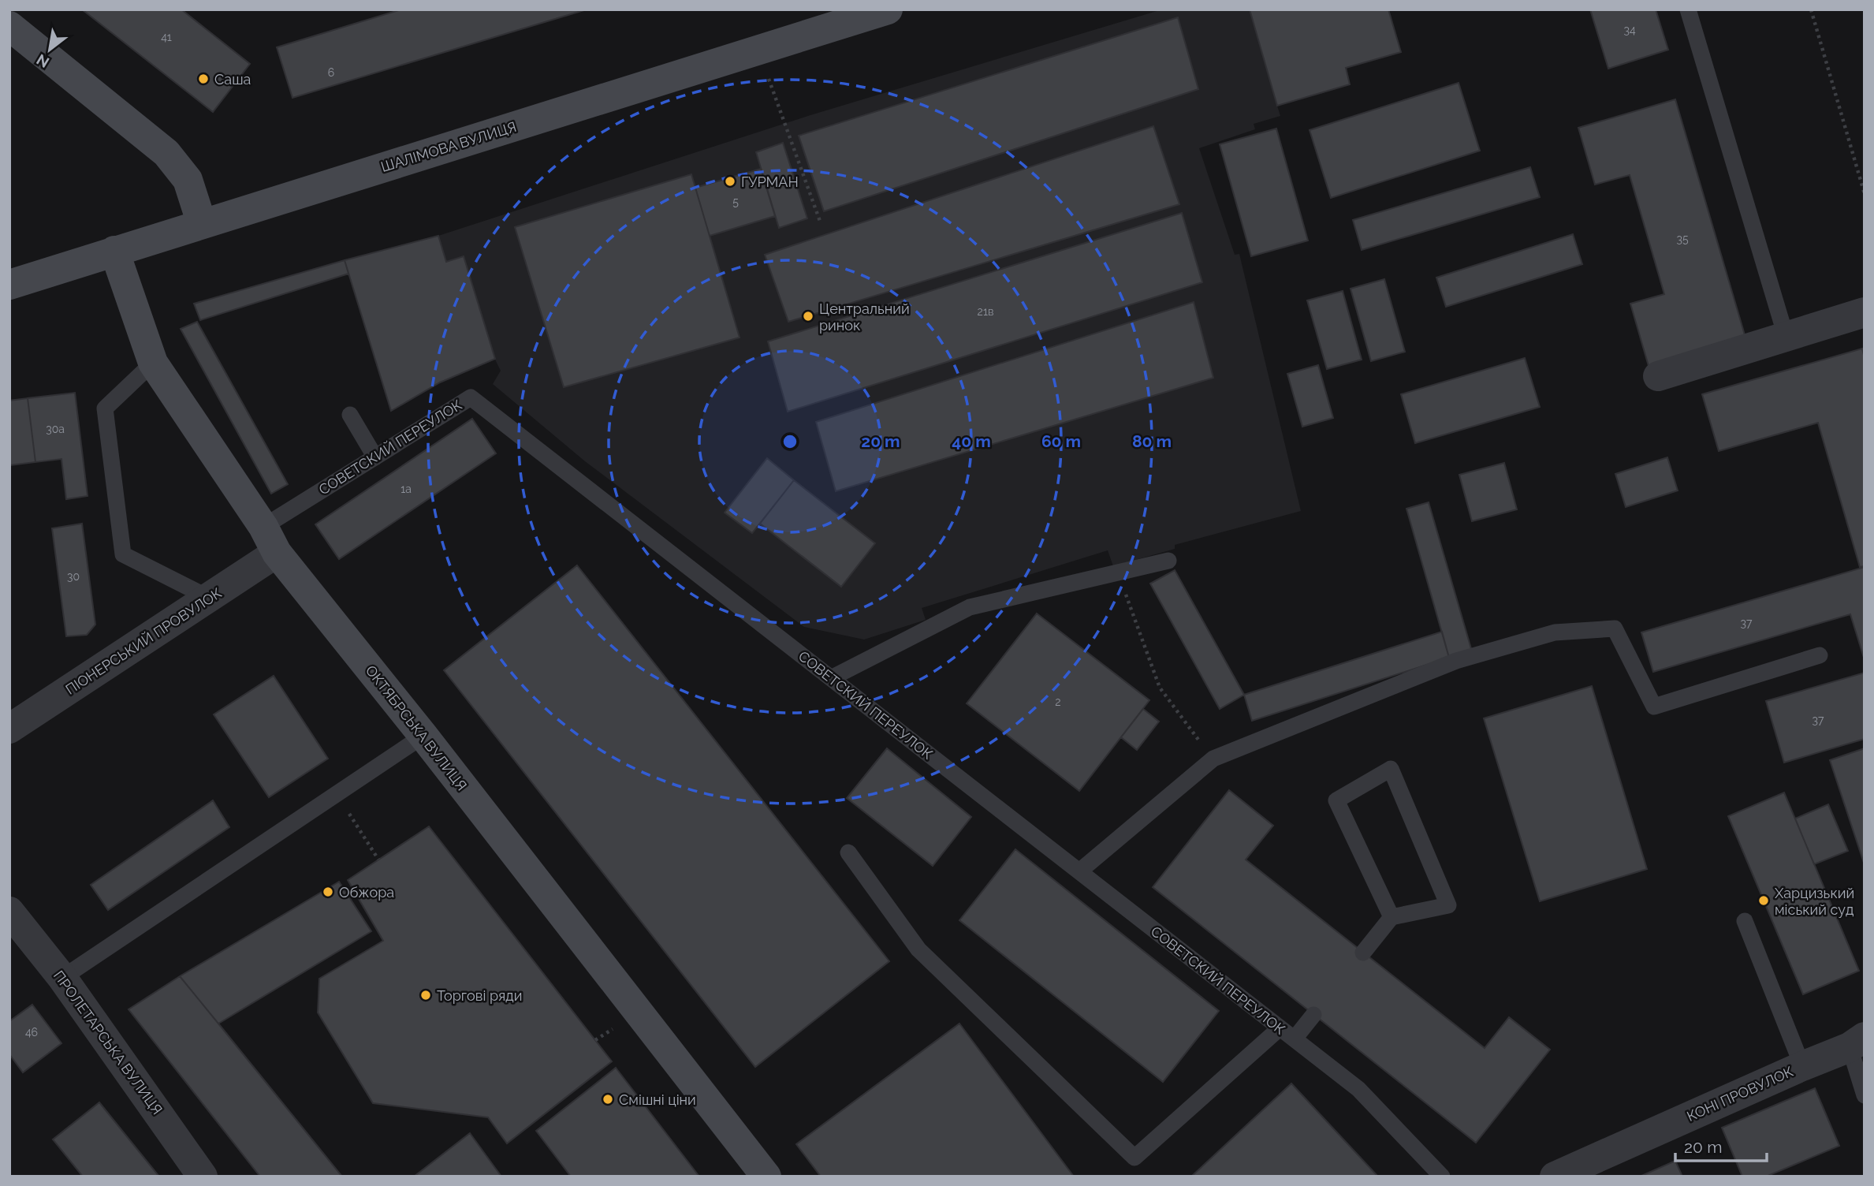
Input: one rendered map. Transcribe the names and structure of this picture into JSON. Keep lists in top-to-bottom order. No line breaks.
{"streets":{"main road":["ШАЛІМОВА ВУЛИЦЯ","ОКТЯБРСЬКА ВУЛИЦЯ"],"street":["ПІОНЕРСЬКИЙ ПРОВУЛОК","ПРОЛЕТАРСЬКА ВУЛИЦЯ","КОНІ ПРОВУЛОК"],"lane":["СОВЕТСКИЙ ПЕРЕУЛОК"]},"crossings":[["ШАЛІМОВА ВУЛИЦЯ","ОКТЯБРСЬКА ВУЛИЦЯ"],["СОВЕТСКИЙ ПЕРЕУЛОК","ОКТЯБРСЬКА ВУЛИЦЯ"],["ПІОНЕРСЬКИЙ ПРОВУЛОК","ОКТЯБРСЬКА ВУЛИЦЯ"]],"places":["Саша","ГУРМАН","Центральний ринок","Обжора","Харцизький міський суд","Торгові ряди","Смішні ціни"],"house_numbers":["34","41","6","5","35","21в","30а","1а","30","37","2","37","46"],"scale_bar":"20 m","north":"bottom left","rings":["20 m","40 m","60 m","80 m"]}
